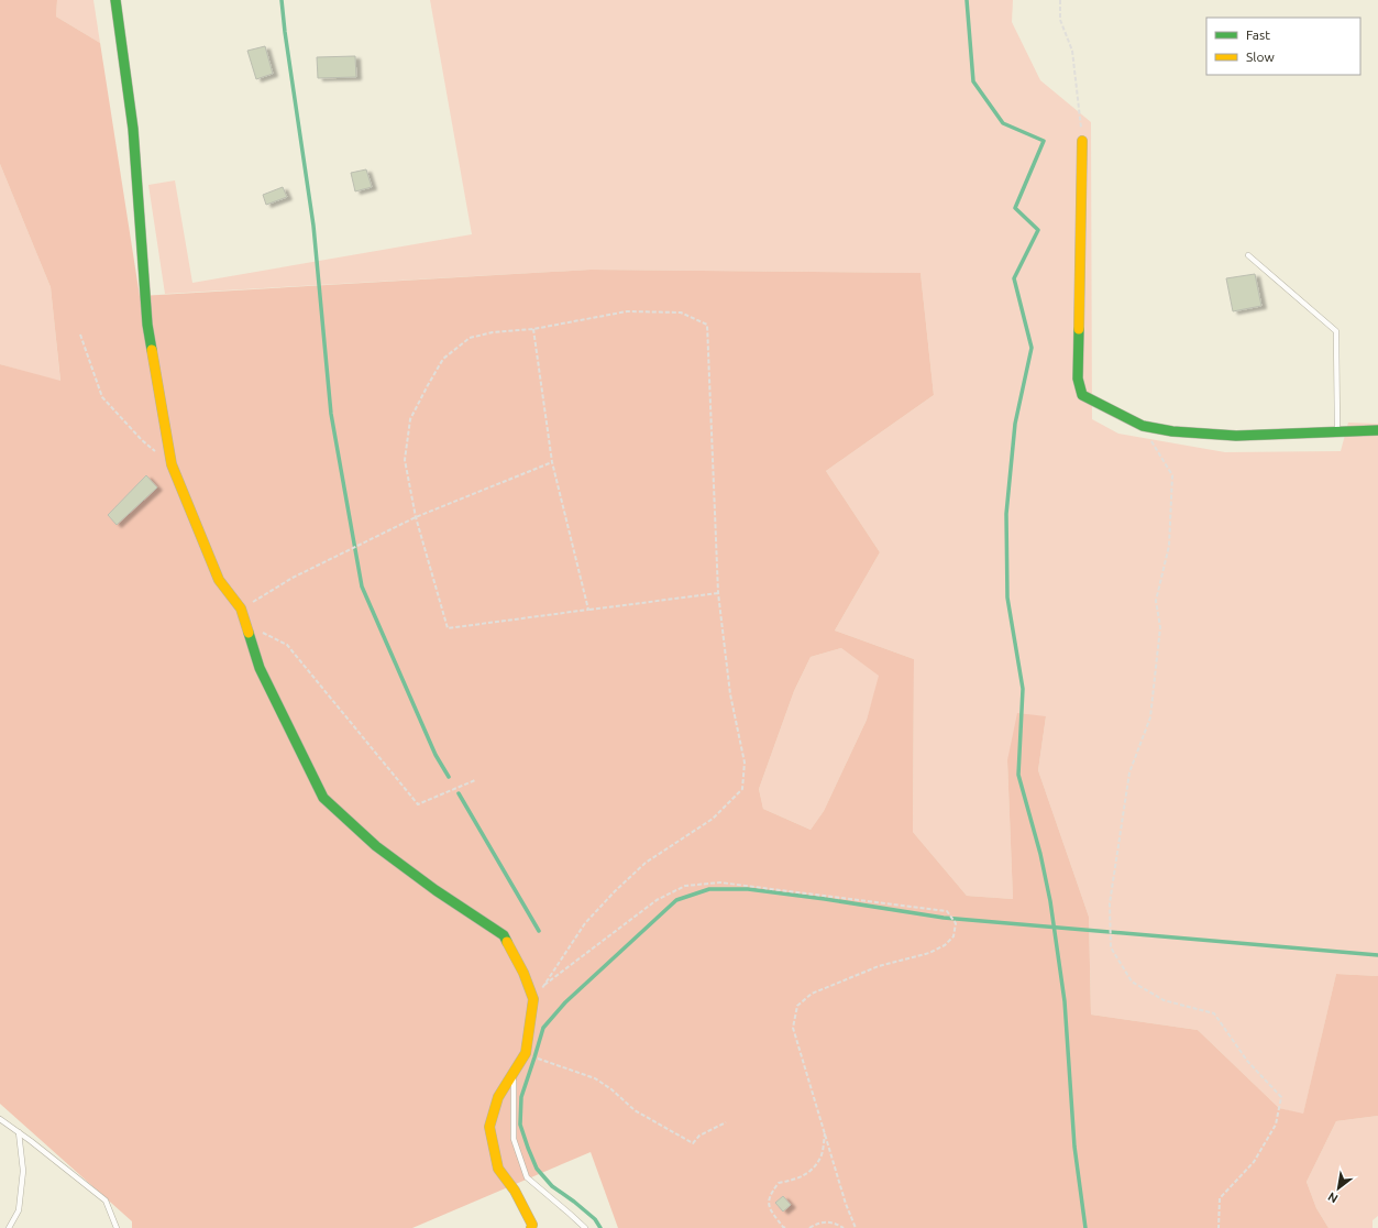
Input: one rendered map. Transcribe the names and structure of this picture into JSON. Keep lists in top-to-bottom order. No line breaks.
{"legend":["Fast","Slow"],"north":"bottom left"}
